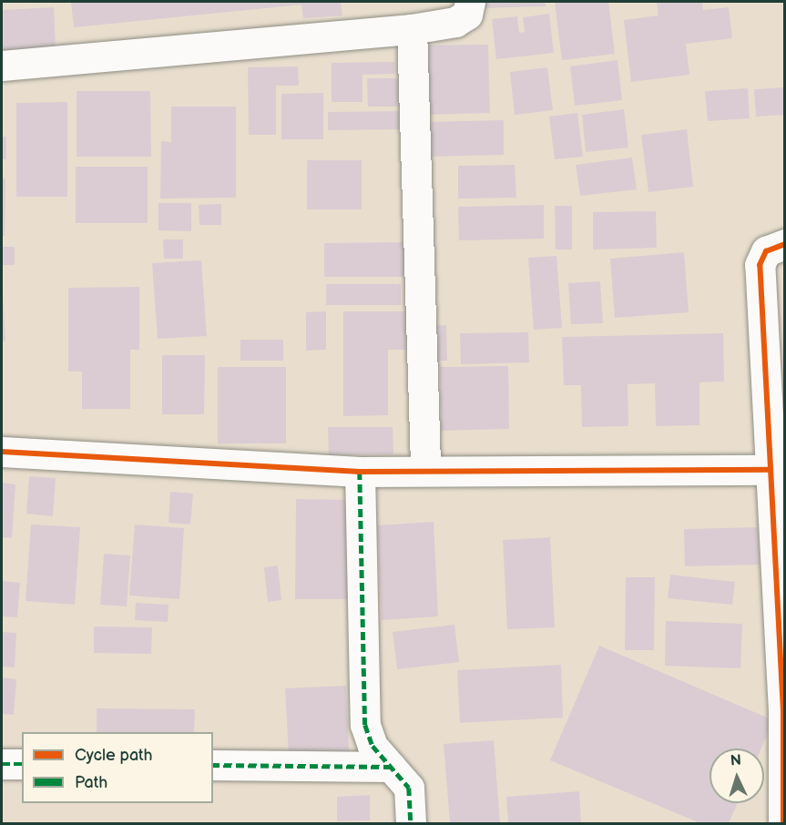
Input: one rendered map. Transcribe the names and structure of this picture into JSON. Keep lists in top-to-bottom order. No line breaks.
{"legend":["Cycle path","Path"],"north":"top"}
